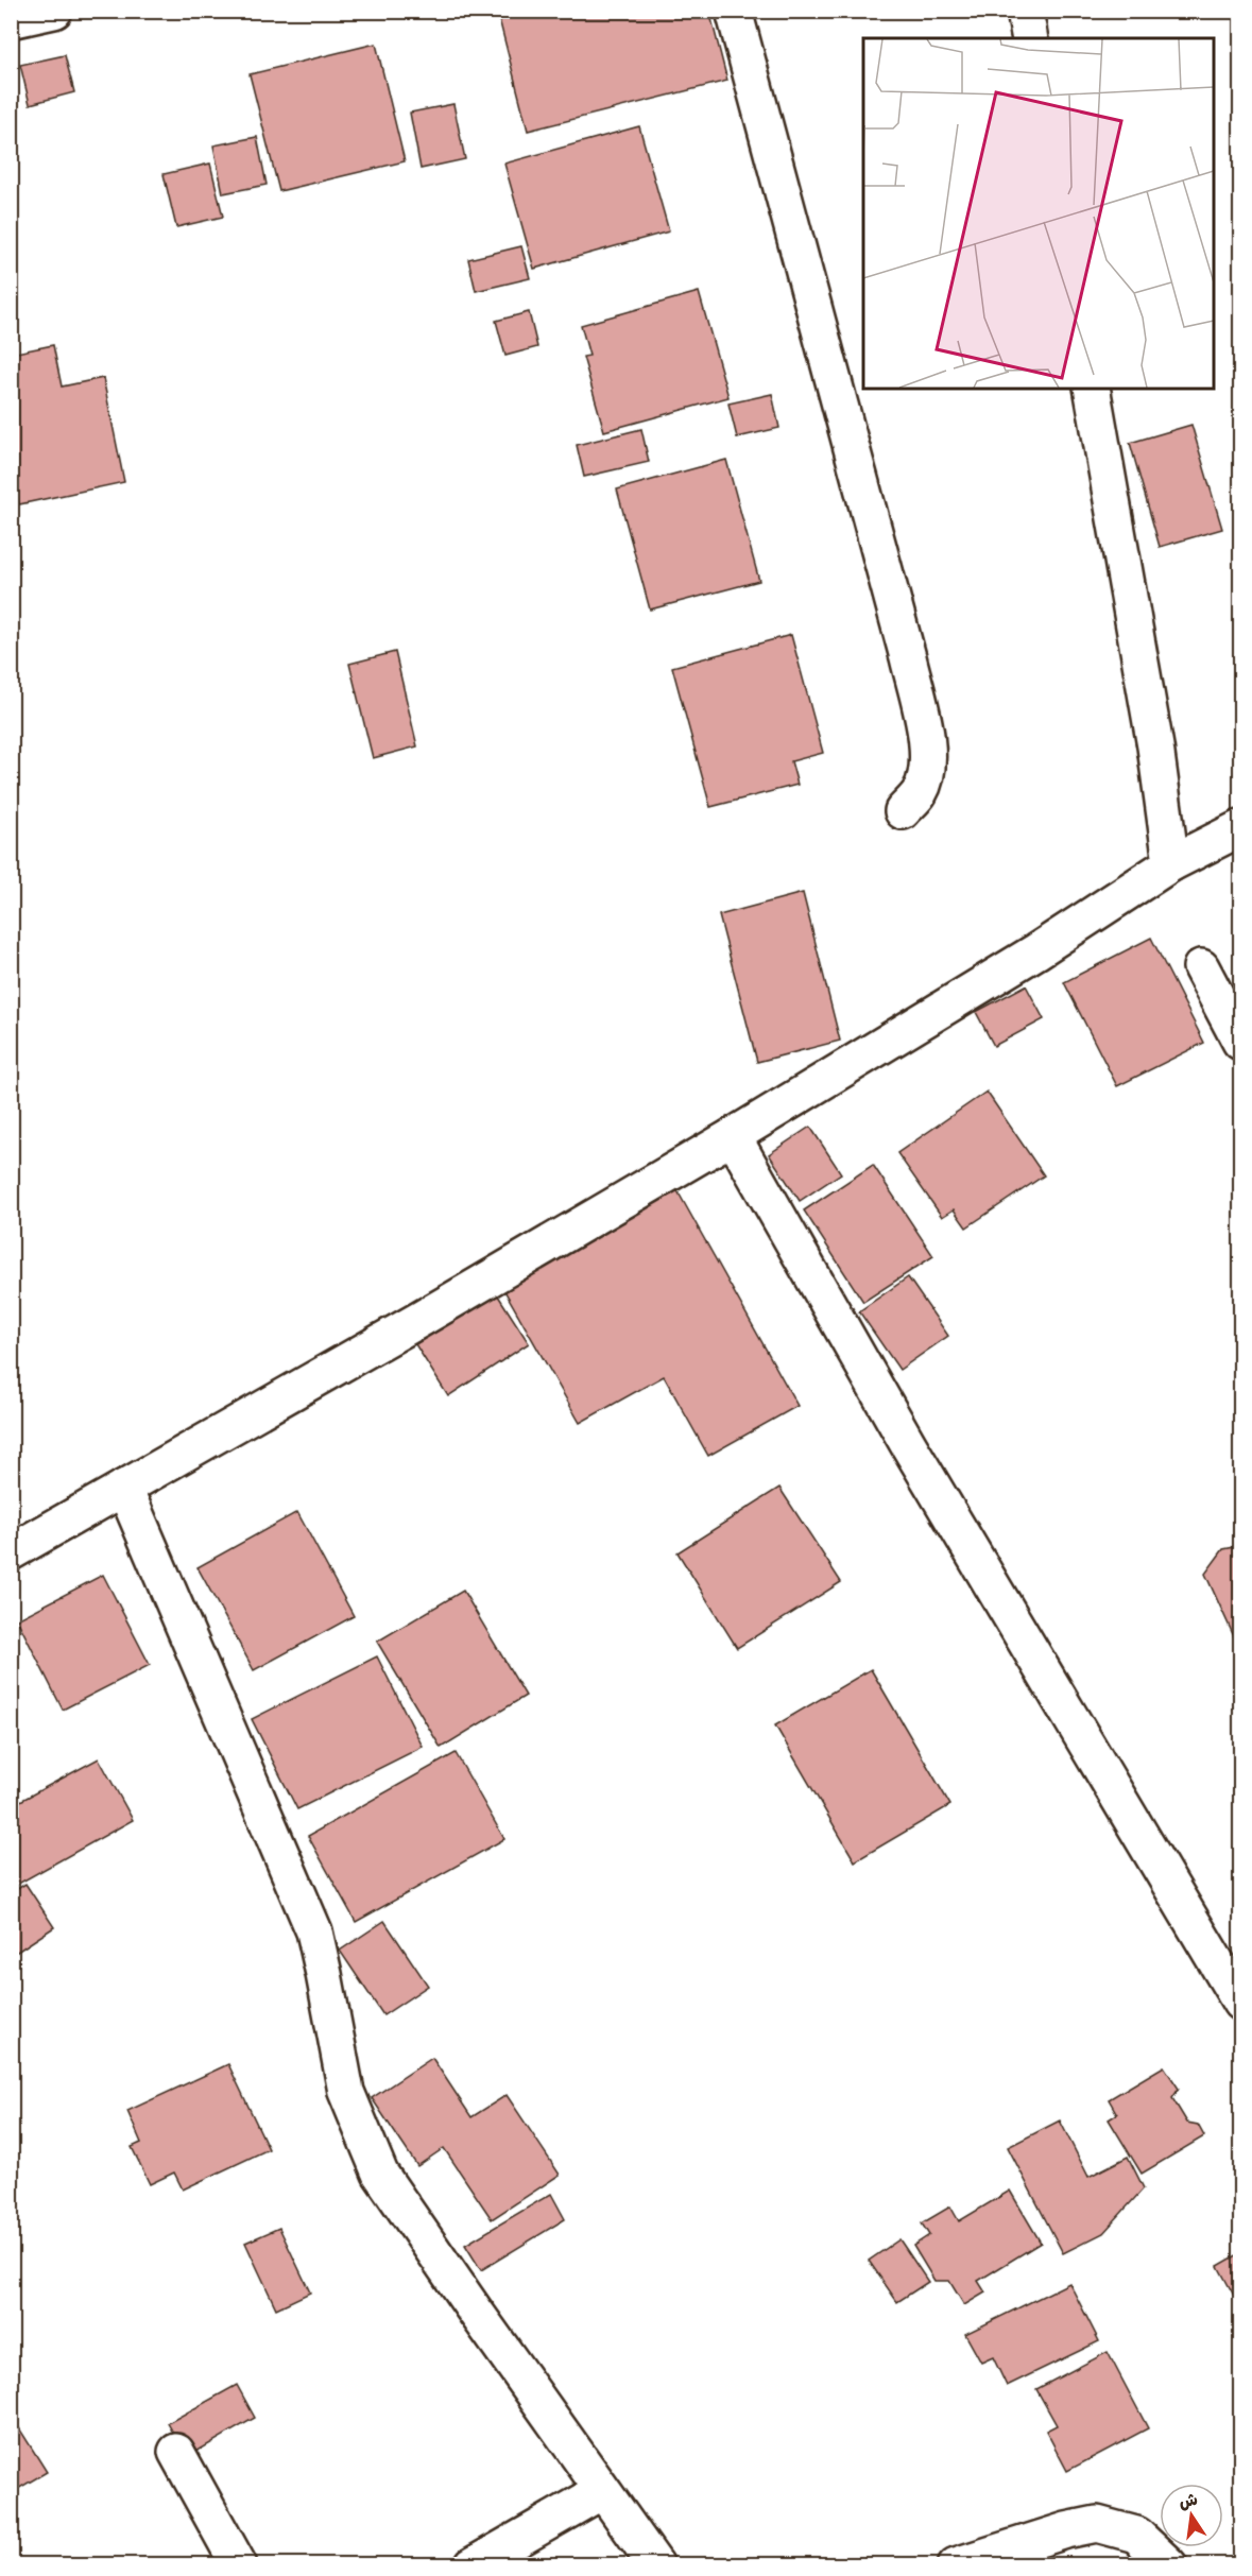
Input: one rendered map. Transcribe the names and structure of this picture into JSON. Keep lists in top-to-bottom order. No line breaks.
{"north":"top"}
